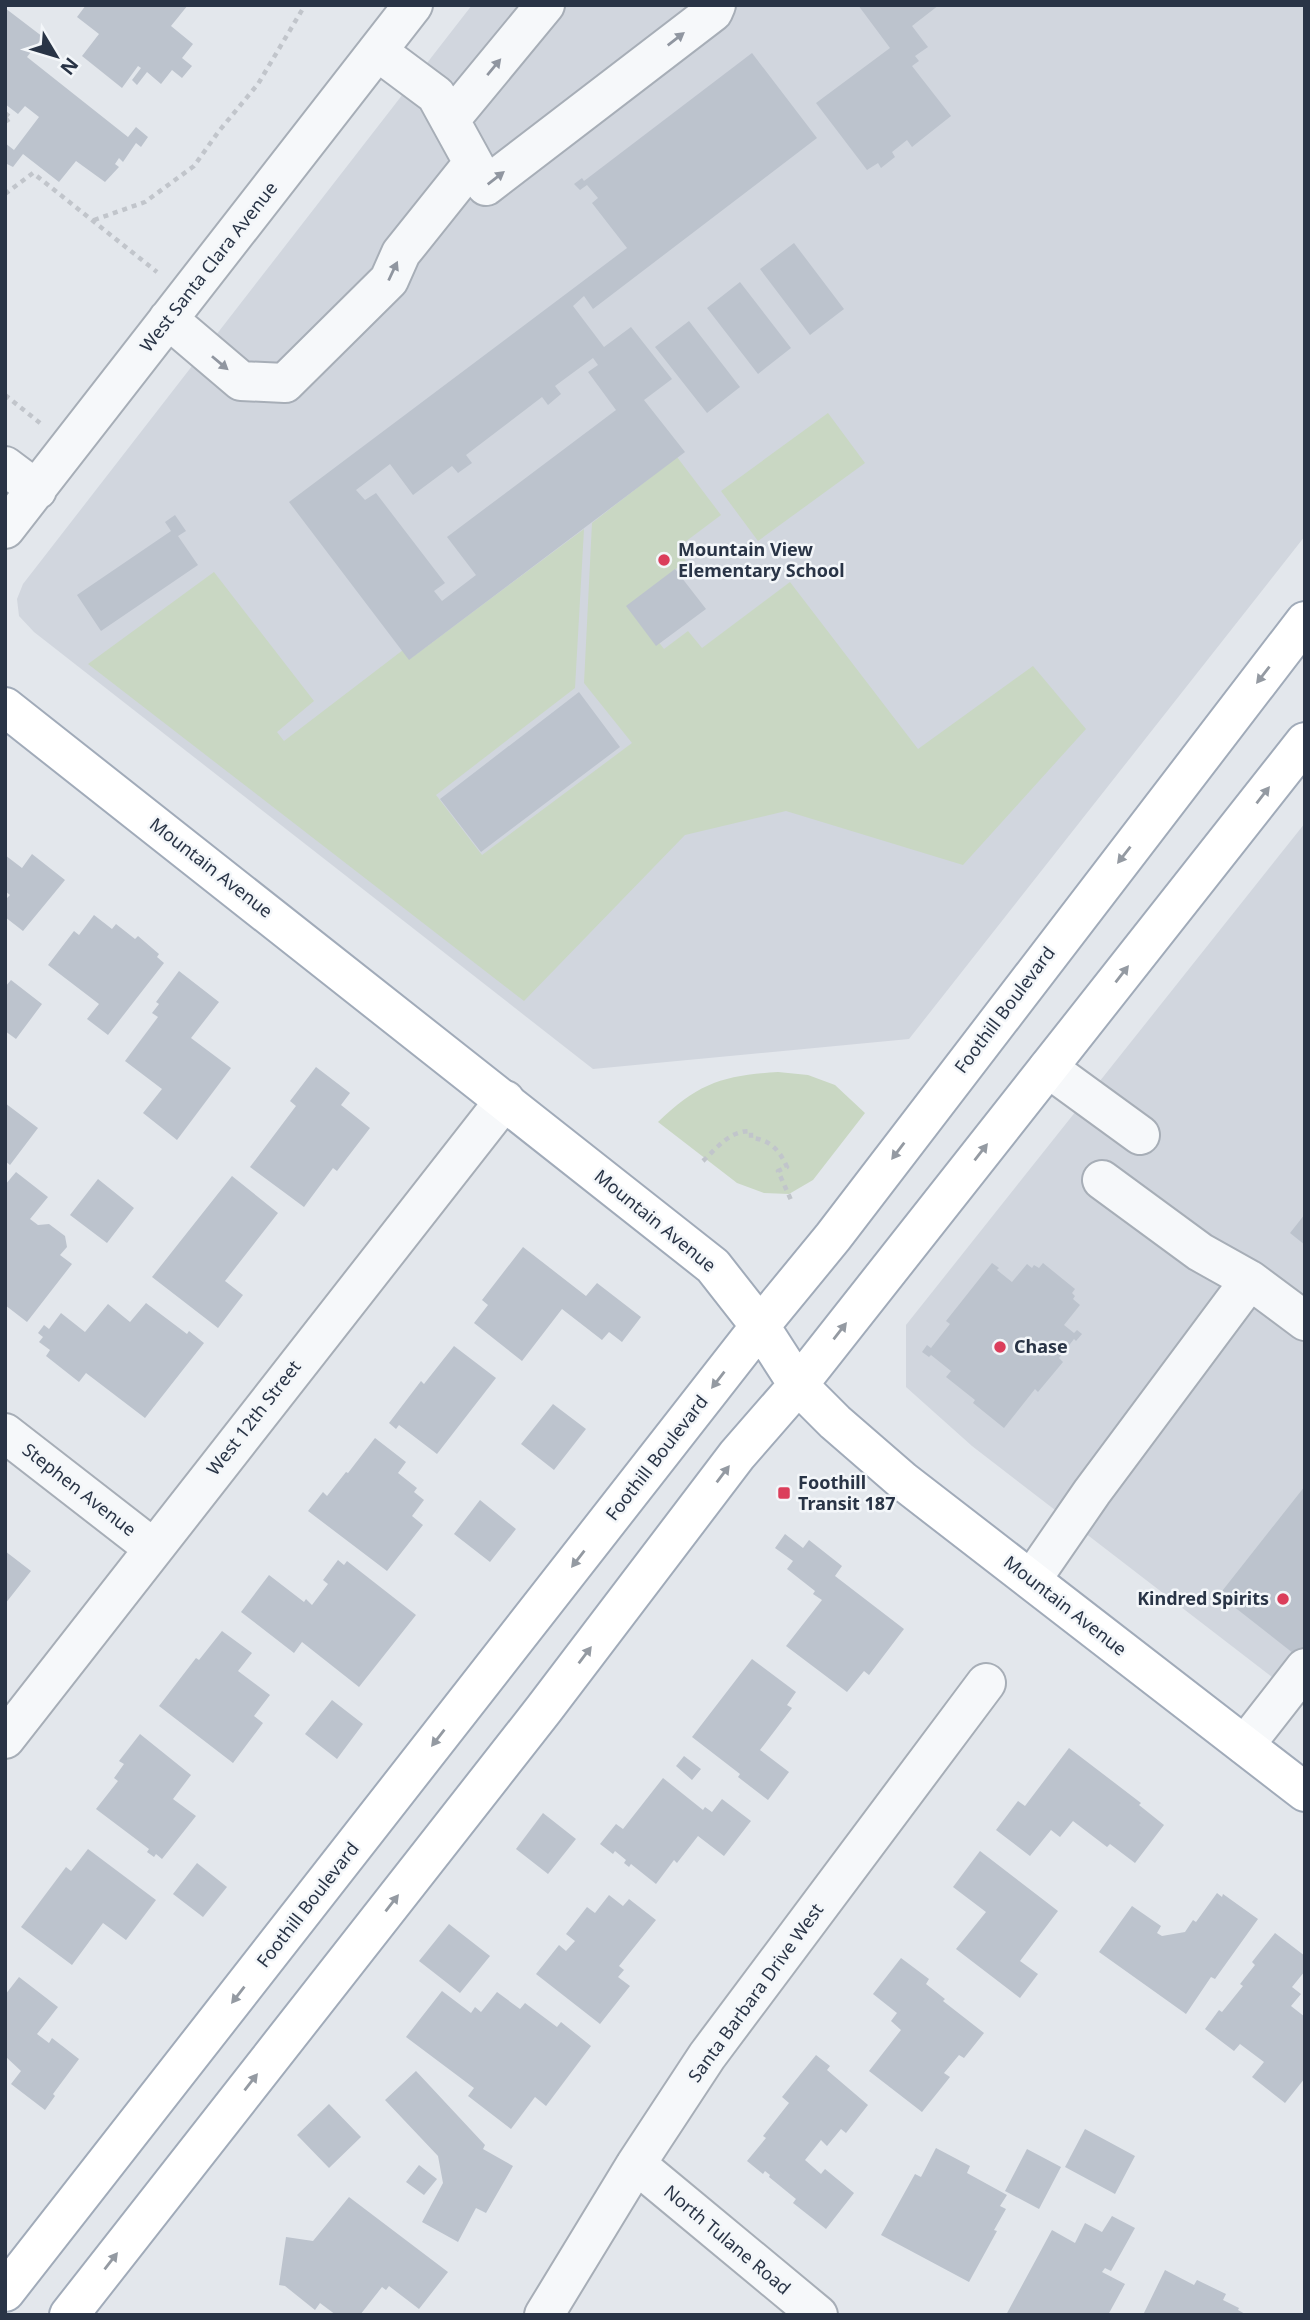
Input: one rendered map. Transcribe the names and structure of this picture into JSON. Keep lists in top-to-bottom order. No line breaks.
{"streets":{"main road":["Mountain Avenue","Foothill Boulevard"],"street":["West Santa Clara Avenue","West 12th Street","Stephen Avenue","Santa Barbara Drive West","North Tulane Road"]},"crossings":[["Mountain Avenue","Foothill Boulevard"],["Mountain Avenue","West 12th Street"],["West 12th Street","Stephen Avenue"],["Santa Barbara Drive West","North Tulane Road"]],"places":{"other":["Mountain View Elementary School","Chase","Kindred Spirits"],"transit":["Foothill Transit 187"]},"north":"bottom right"}
